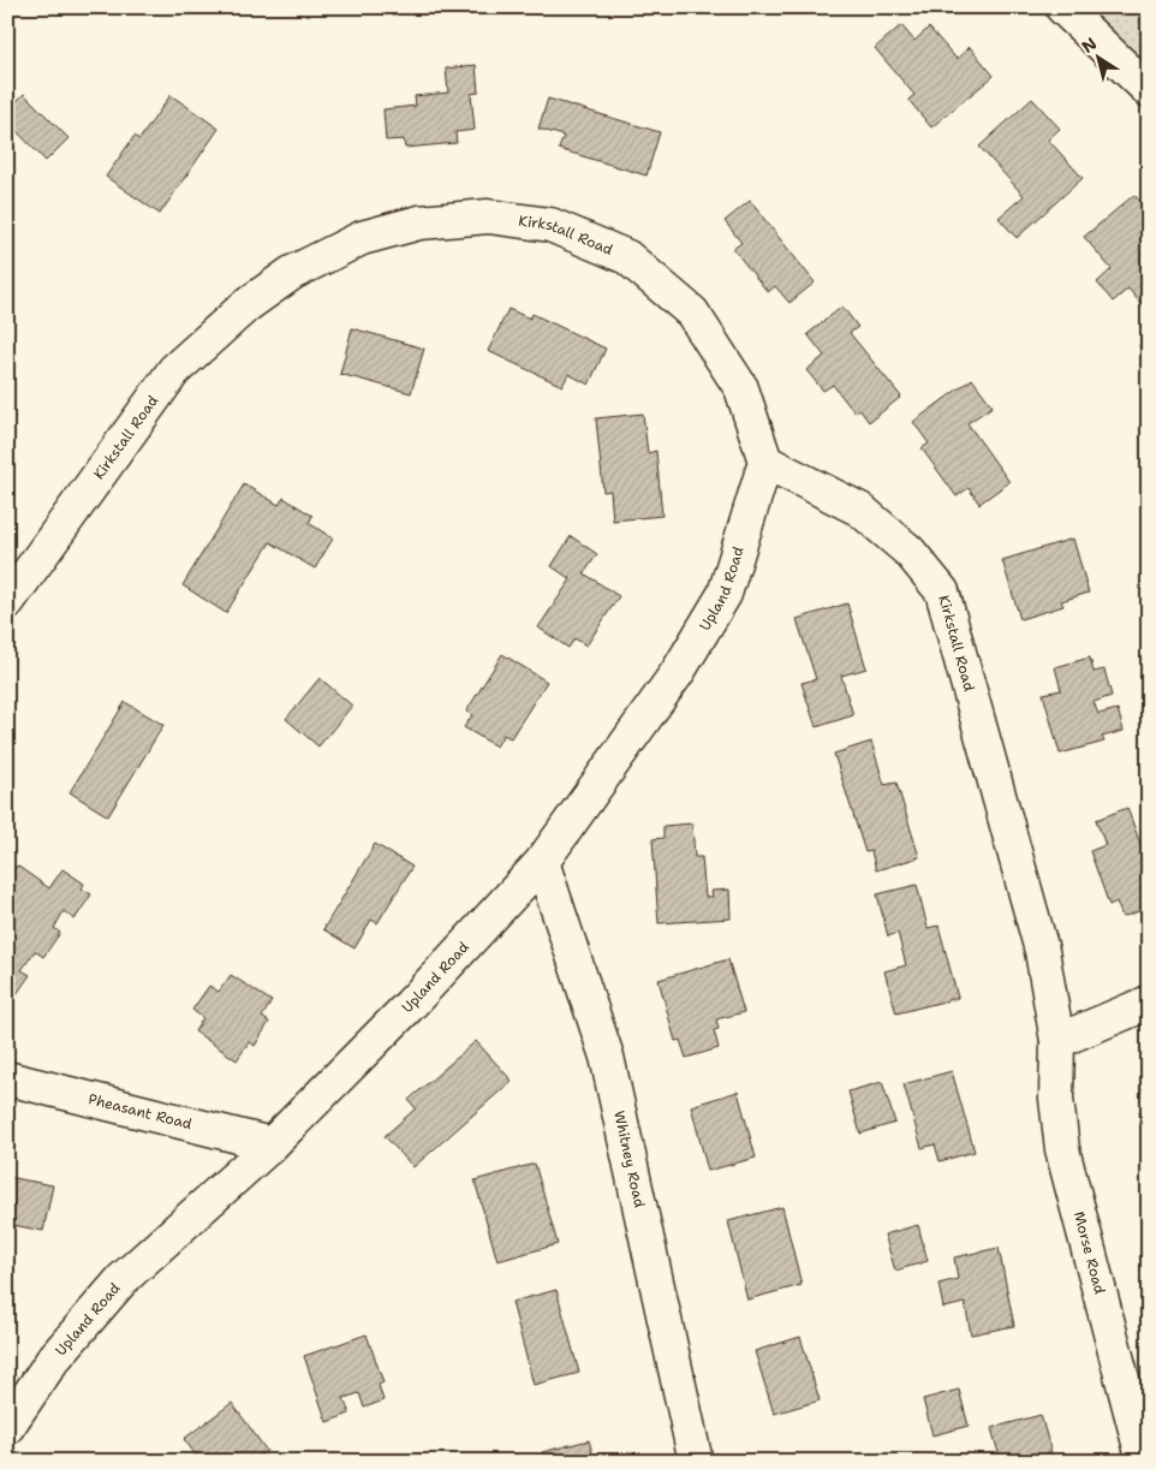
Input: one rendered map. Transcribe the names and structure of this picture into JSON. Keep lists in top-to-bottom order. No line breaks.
{"streets":{"street":["Kirkstall Road","Upland Road","Pheasant Road","Whitney Road","Morse Road"]},"crossings":[["Kirkstall Road","Upland Road"],["Kirkstall Road","Morse Road"],["Upland Road","Pheasant Road"],["Upland Road","Whitney Road"]],"north":"top left"}
